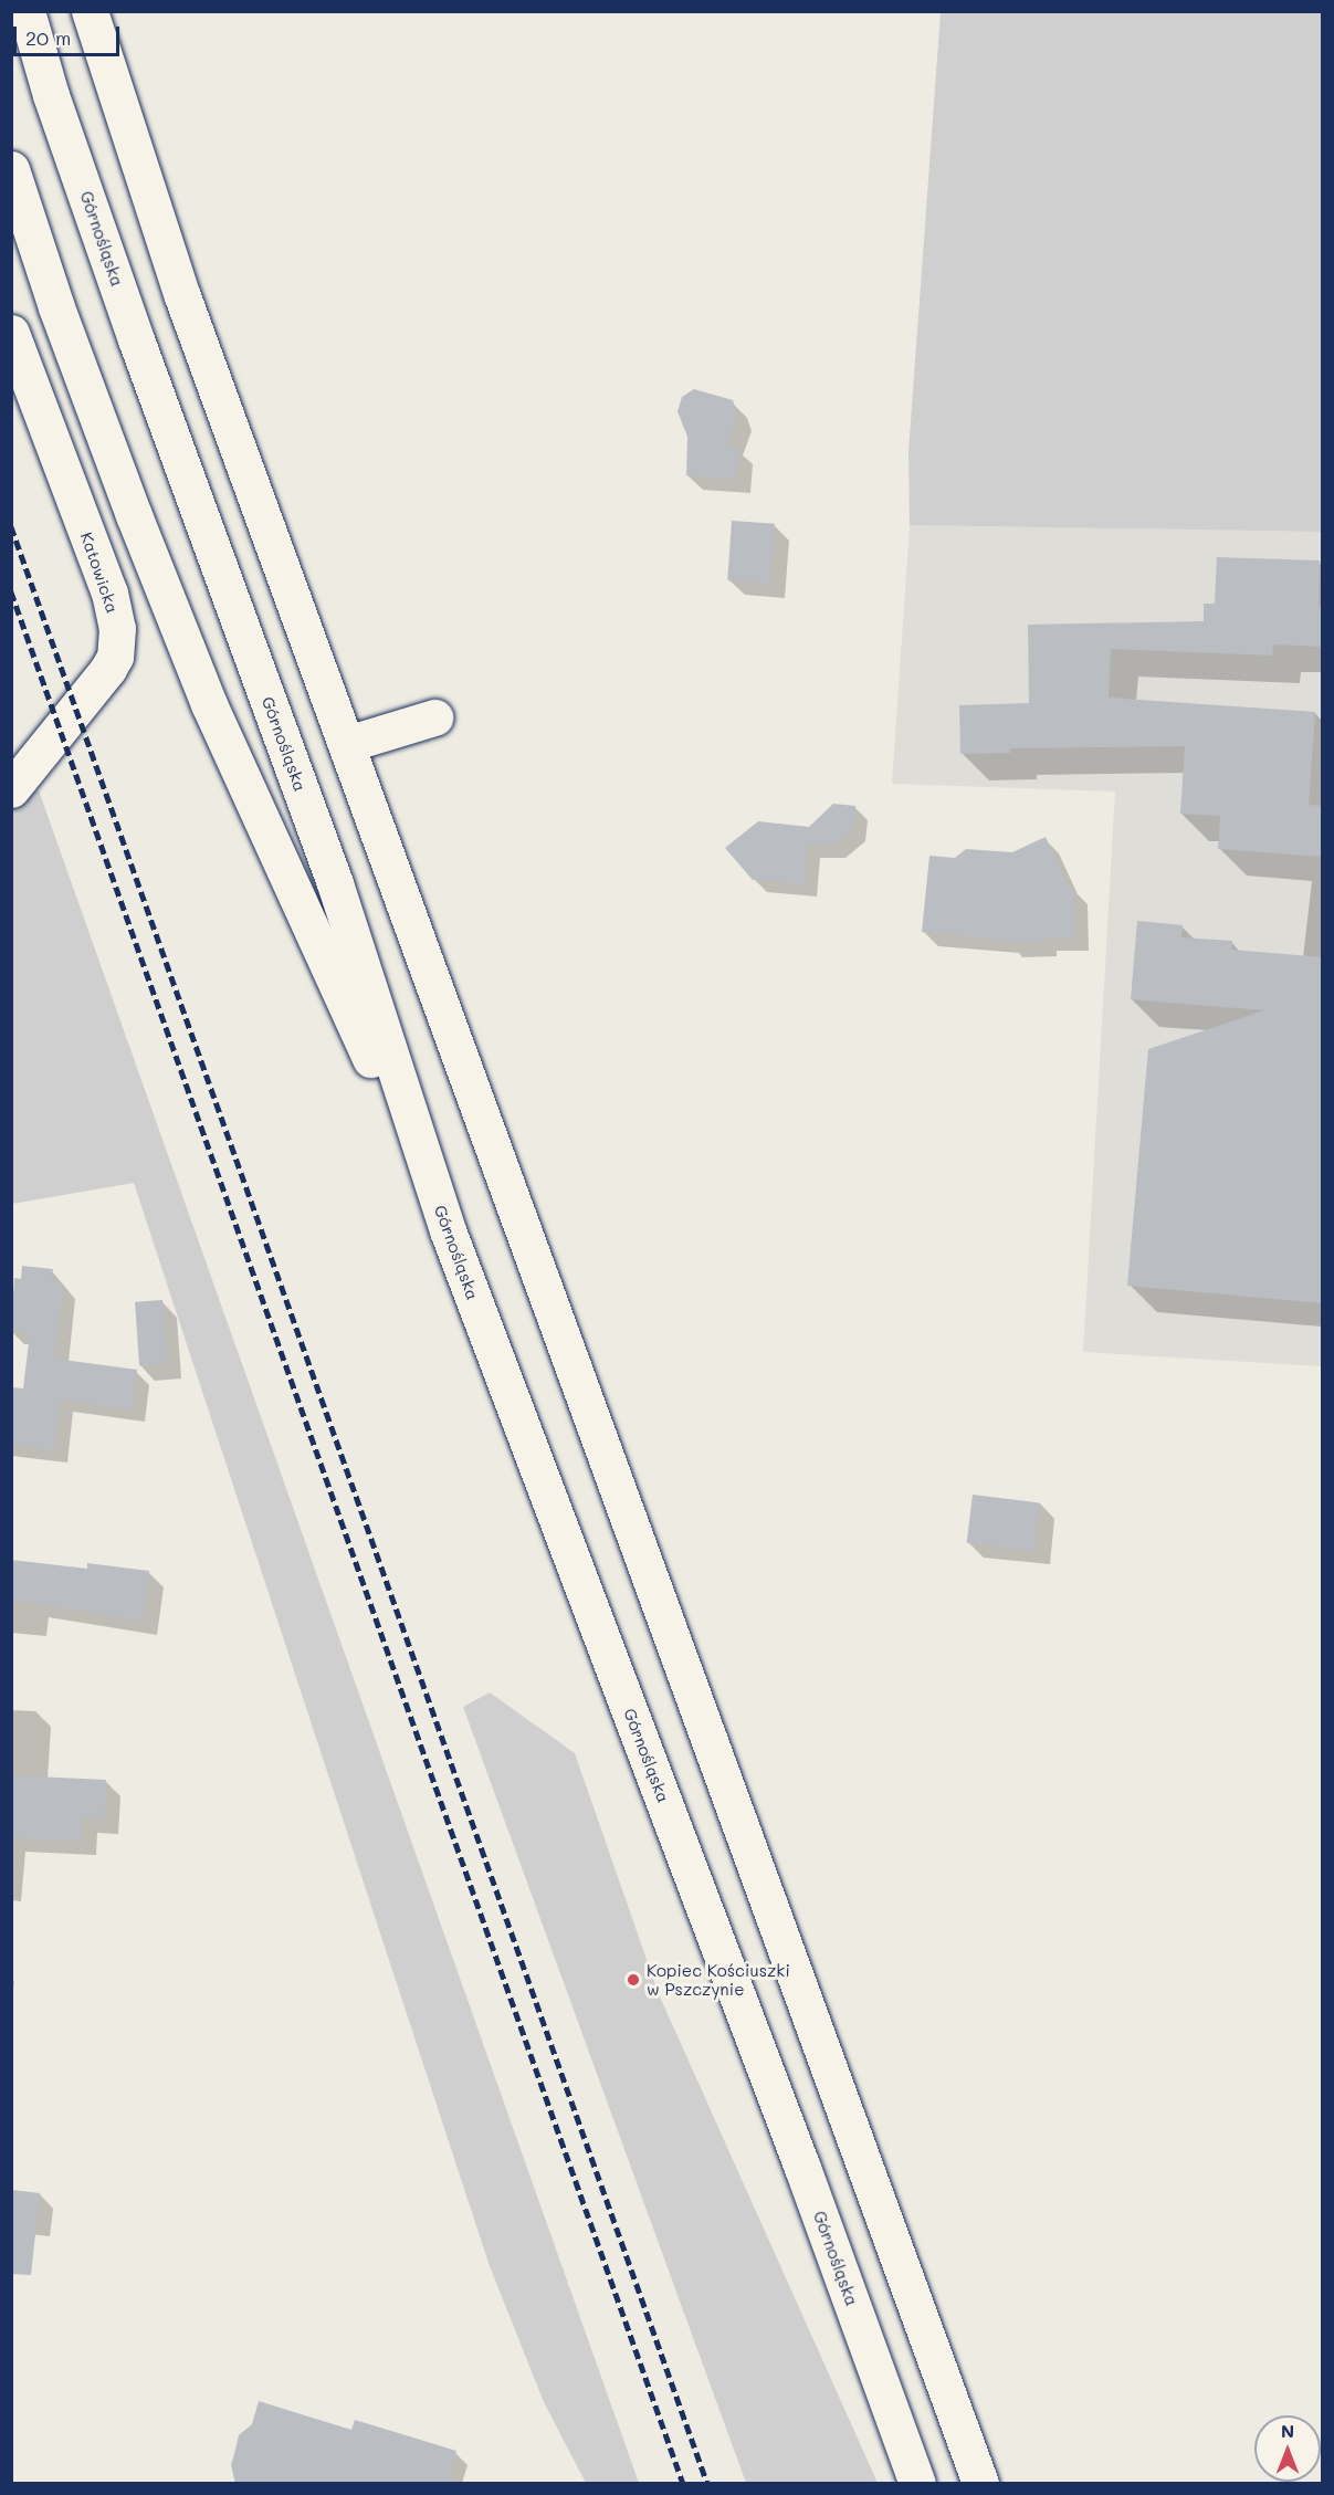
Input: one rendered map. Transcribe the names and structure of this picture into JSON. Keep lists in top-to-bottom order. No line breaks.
{"streets":{"main road":["Górnośląska","Katowicka"]},"places":["Kopiec Kościuszki w Pszczynie"],"scale_bar":"20 m","north":"top"}
